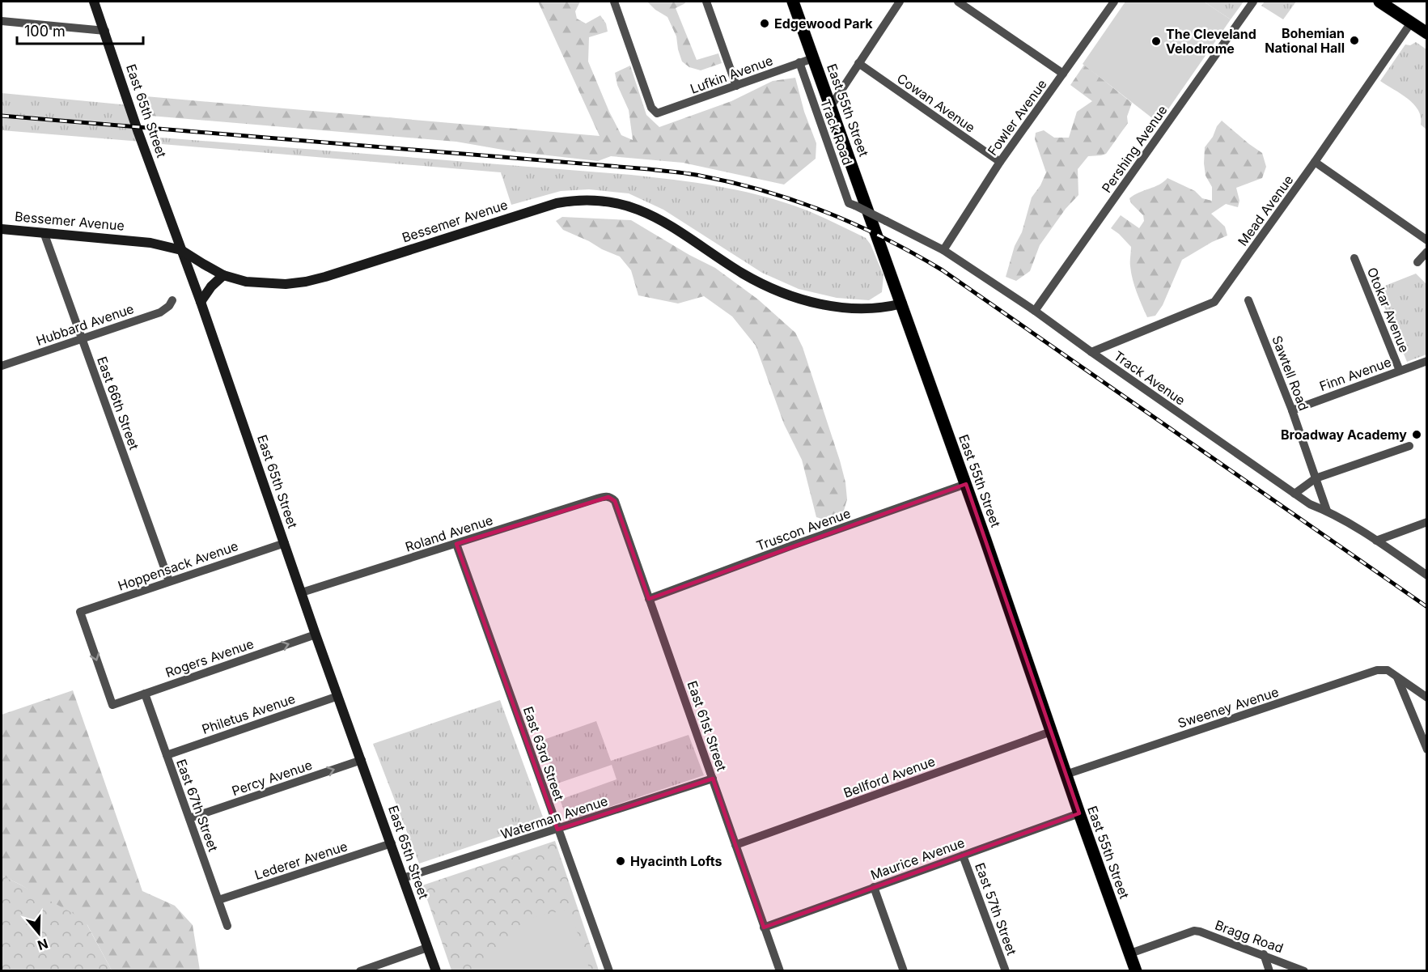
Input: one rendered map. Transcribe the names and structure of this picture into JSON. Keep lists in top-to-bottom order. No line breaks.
{"streets":{"main road":["East 55th Street"],"street":["Lufkin Avenue","Cowan Avenue","East 65th Street","Fowler Avenue","Track Road","Pershing Avenue","Mead Avenue","Bessemer Avenue","Otokar Avenue","Hubbard Avenue","Sawtell Road","Finn Avenue","Track Avenue","East 66th Street","Truscon Avenue","Roland Avenue","Hoppensack Avenue","Rogers Avenue","Sweeney Avenue","Philetus Avenue","East 61st Street","East 63rd Street","Bellford Avenue","Percy Avenue","East 67th Street","Waterman Avenue","Maurice Avenue","Lederer Avenue","East 57th Street","Bragg Road"]},"crossings":[["Lufkin Avenue","East 55th Street"],["Lufkin Avenue","Track Road"],["Cowan Avenue","Fowler Avenue"],["East 55th Street","Bessemer Avenue"],["East 55th Street","Truscon Avenue"],["East 55th Street","Sweeney Avenue"],["East 55th Street","Bellford Avenue"],["East 55th Street","Maurice Avenue"],["East 55th Street","Bragg Road"],["East 65th Street","Bessemer Avenue"],["East 65th Street","Roland Avenue"],["East 65th Street","Hoppensack Avenue"],["East 65th Street","Rogers Avenue"],["East 65th Street","Philetus Avenue"],["East 65th Street","Percy Avenue"],["East 65th Street","Waterman Avenue"],["East 65th Street","Lederer Avenue"],["Fowler Avenue","Track Avenue"],["Track Road","Track Avenue"],["Pershing Avenue","Track Avenue"],["Mead Avenue","Track Avenue"],["Bessemer Avenue","East 66th Street"],["Otokar Avenue","Finn Avenue"],["Hubbard Avenue","East 66th Street"],["Sawtell Road","Finn Avenue"],["Sawtell Road","Track Avenue"],["East 66th Street","Hoppensack Avenue"],["Truscon Avenue","East 61st Street"],["Roland Avenue","East 61st Street"],["Roland Avenue","East 63rd Street"],["Hoppensack Avenue","Rogers Avenue"],["Rogers Avenue","East 67th Street"],["Philetus Avenue","East 67th Street"],["East 61st Street","Bellford Avenue"],["East 61st Street","Waterman Avenue"],["East 61st Street","Maurice Avenue"],["East 63rd Street","Waterman Avenue"],["Percy Avenue","East 67th Street"],["East 67th Street","Lederer Avenue"],["Maurice Avenue","East 57th Street"]],"one_way":["Rogers Avenue","Percy Avenue"],"places":["Edgewood Park","Bohemian National Hall","The Cleveland Velodrome","Broadway Academy","Hyacinth Lofts"],"scale_bar":"100 m","north":"bottom"}
